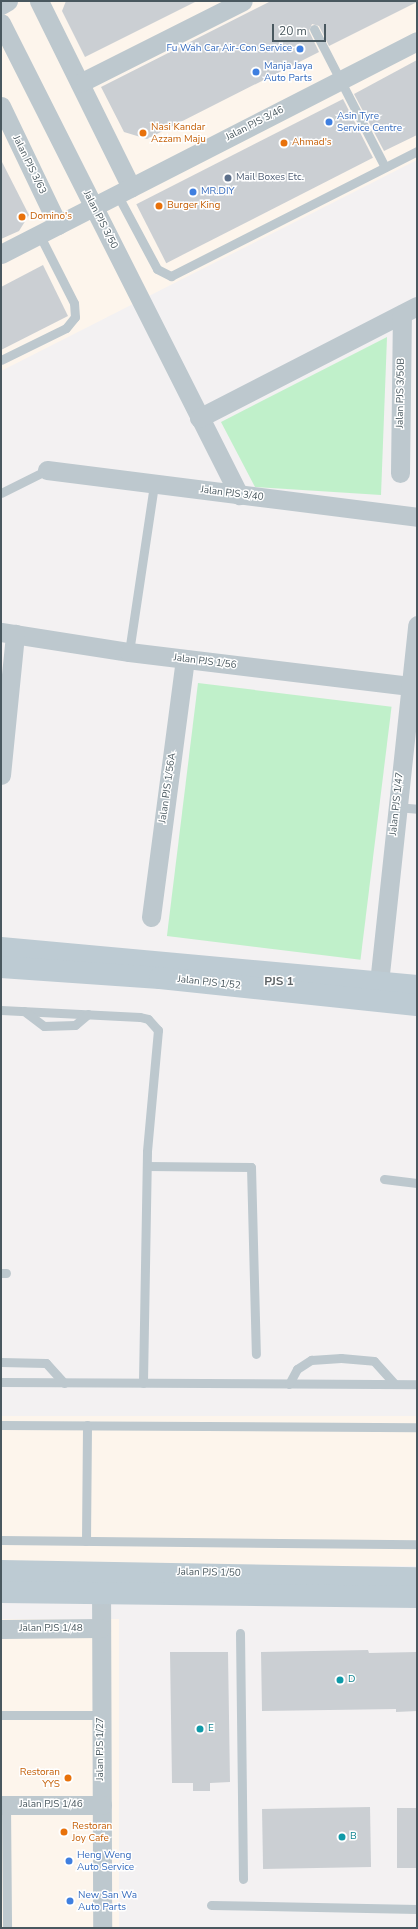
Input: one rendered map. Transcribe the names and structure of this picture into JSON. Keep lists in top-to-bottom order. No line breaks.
{"streets":{"street":["Jalan PJS 3/46","Jalan PJS 3/63","Jalan PJS 3/50","Jalan PJS 3/50B","Jalan PJS 3/40","Jalan PJS 1/56","Jalan PJS 1/56A","Jalan PJS 1/47","Jalan PJS 1/52","Jalan PJS 1/50","Jalan PJS 1/48","Jalan PJS 1/27","Jalan PJS 1/46"]},"crossings":[["Jalan PJS 3/46","Jalan PJS 3/63"],["Jalan PJS 3/46","Jalan PJS 3/50"],["Jalan PJS 3/50","Jalan PJS 3/40"],["Jalan PJS 1/56","Jalan PJS 1/56A"],["Jalan PJS 1/56","Jalan PJS 1/47"],["Jalan PJS 1/47","Jalan PJS 1/52"],["Jalan PJS 1/50","Jalan PJS 1/27"],["Jalan PJS 1/48","Jalan PJS 1/27"],["Jalan PJS 1/27","Jalan PJS 1/46"]],"districts":["PJS 1"],"places":["Fu Wah Car Air-Con Service","Manja Jaya Auto Parts","Asin Tyre Service Centre","Nasi Kandar Azzam Maju","Ahmad's","Mail Boxes Etc.","MR.DIY","Burger King","Domino's","D","E","Restoran YYS","Restoran Joy Cafe","B","Heng Weng Auto Service","New San Wa Auto Parts"],"scale_bar":"20 m"}
